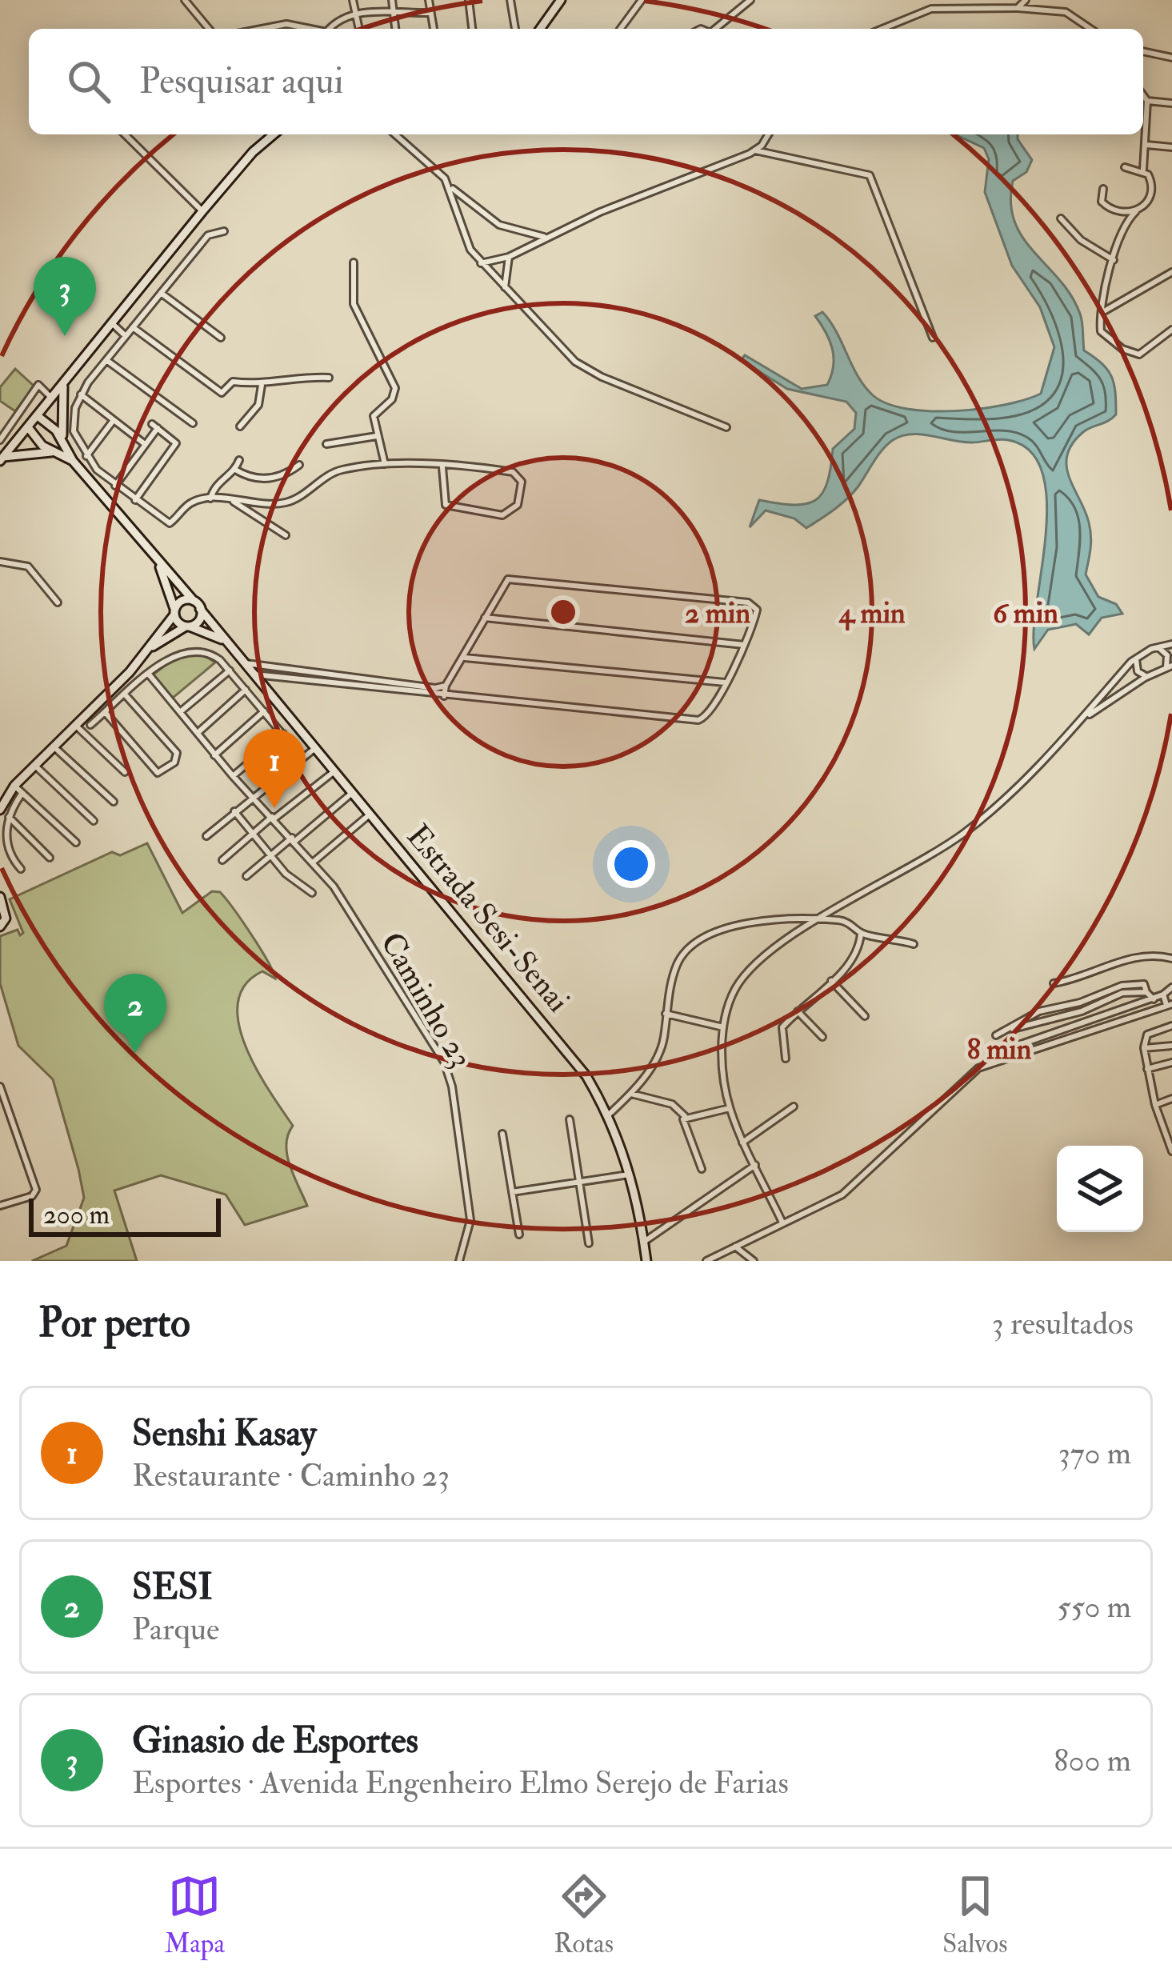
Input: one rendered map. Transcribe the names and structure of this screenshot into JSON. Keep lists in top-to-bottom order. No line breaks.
{"streets":{"street":["Estrada Sesi-Senai","Caminho 23"]},"scale_bar":"200 m","page":{"search":"Pesquisar aqui","pins":["3","1","2"],"scale":"200 m","heading":["Por perto","3 resultados"],"list":[{"mark":"1","name":"Senshi Kasay","note":"Restaurante · Caminho 23","value":"370 m"},{"mark":"2","name":"SESI","note":"Parque","value":"550 m"},{"mark":"3","name":"Ginasio de Esportes","note":"Esportes · Avenida Engenheiro Elmo Serejo de Farias","value":"800 m"}],"nav":["Mapa","Rotas","Salvos"]},"rings":["2 min","4 min","6 min","8 min"]}
